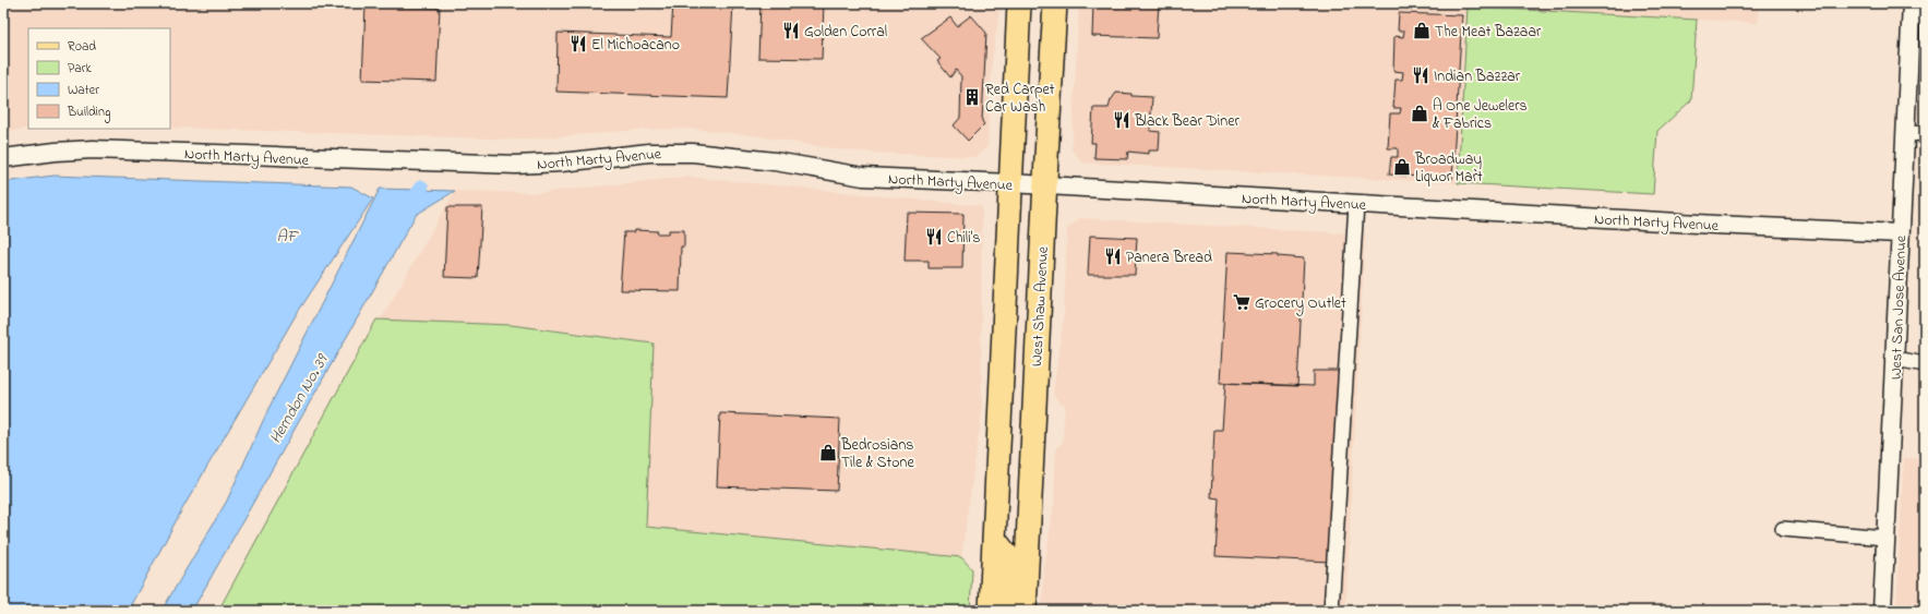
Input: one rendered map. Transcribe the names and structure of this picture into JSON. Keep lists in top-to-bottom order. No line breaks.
{"streets":{"main road":["West Shaw Avenue"],"street":["North Marty Avenue","West San Jose Avenue"]},"crossings":[["North Marty Avenue","West Shaw Avenue"],["North Marty Avenue","West San Jose Avenue"]],"water":["AF","Herndon No. 39"],"places":{"restaurant":["Golden Corral","El Michoacano","Indian Bazzar","Black Bear Diner","Chili's","Panera Bread"],"shop":["The Meat Bazaar","A One Jewelers & Fabrics","Broadway Liquor Mart","Bedrosians Tile & Stone"],"building":["Red Carpet Car Wash"],"supermarket":["Grocery Outlet"]},"legend":["Road","Park","Water","Building"]}
